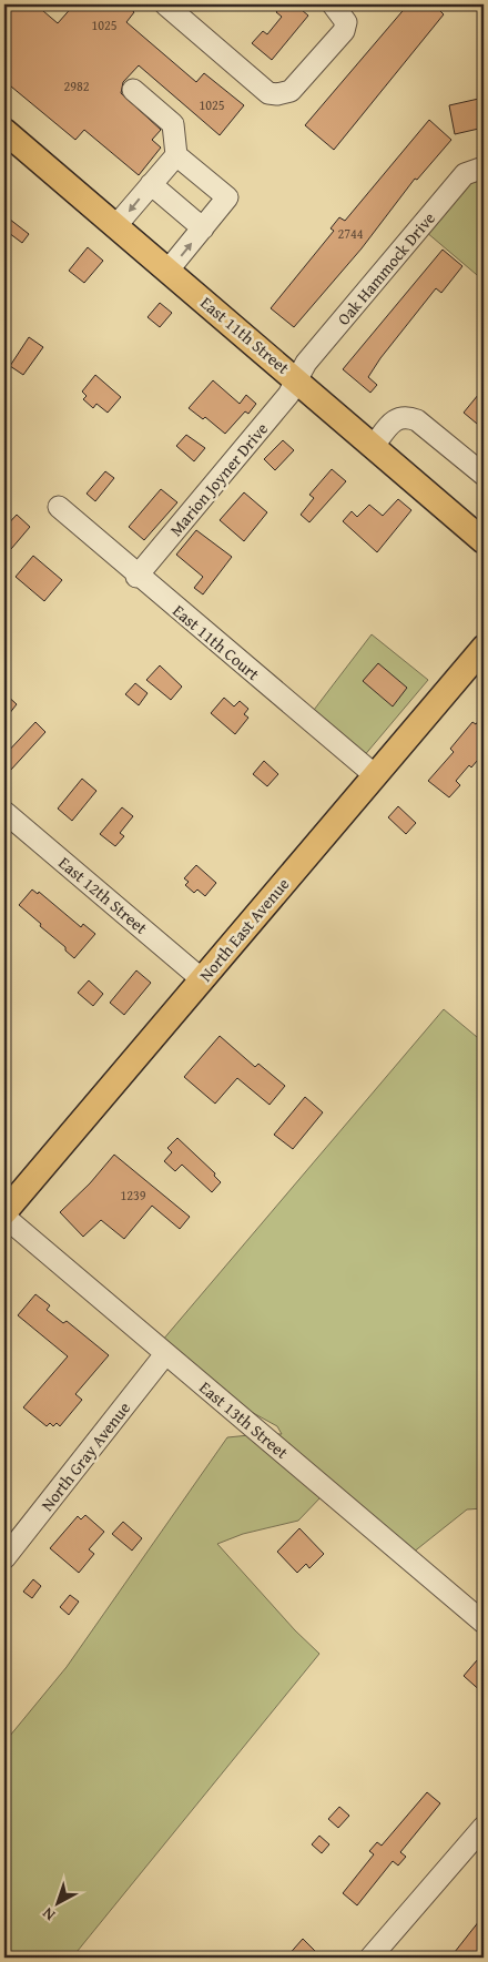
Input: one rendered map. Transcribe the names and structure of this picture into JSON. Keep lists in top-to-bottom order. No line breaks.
{"streets":{"main road":["East 11th Street","North East Avenue"],"street":["Oak Hammock Drive","Marion Joyner Drive","East 11th Court","East 12th Street","East 13th Street","North Gray Avenue"]},"crossings":[["Oak Hammock Drive","East 11th Street"],["Oak Hammock Drive","Marion Joyner Drive"],["East 11th Street","Marion Joyner Drive"],["Marion Joyner Drive","East 11th Court"],["East 11th Court","North East Avenue"],["East 12th Street","North East Avenue"],["East 13th Street","North Gray Avenue"]],"house_numbers":["1025","2982","1025","2744","1239"],"north":"bottom left"}
